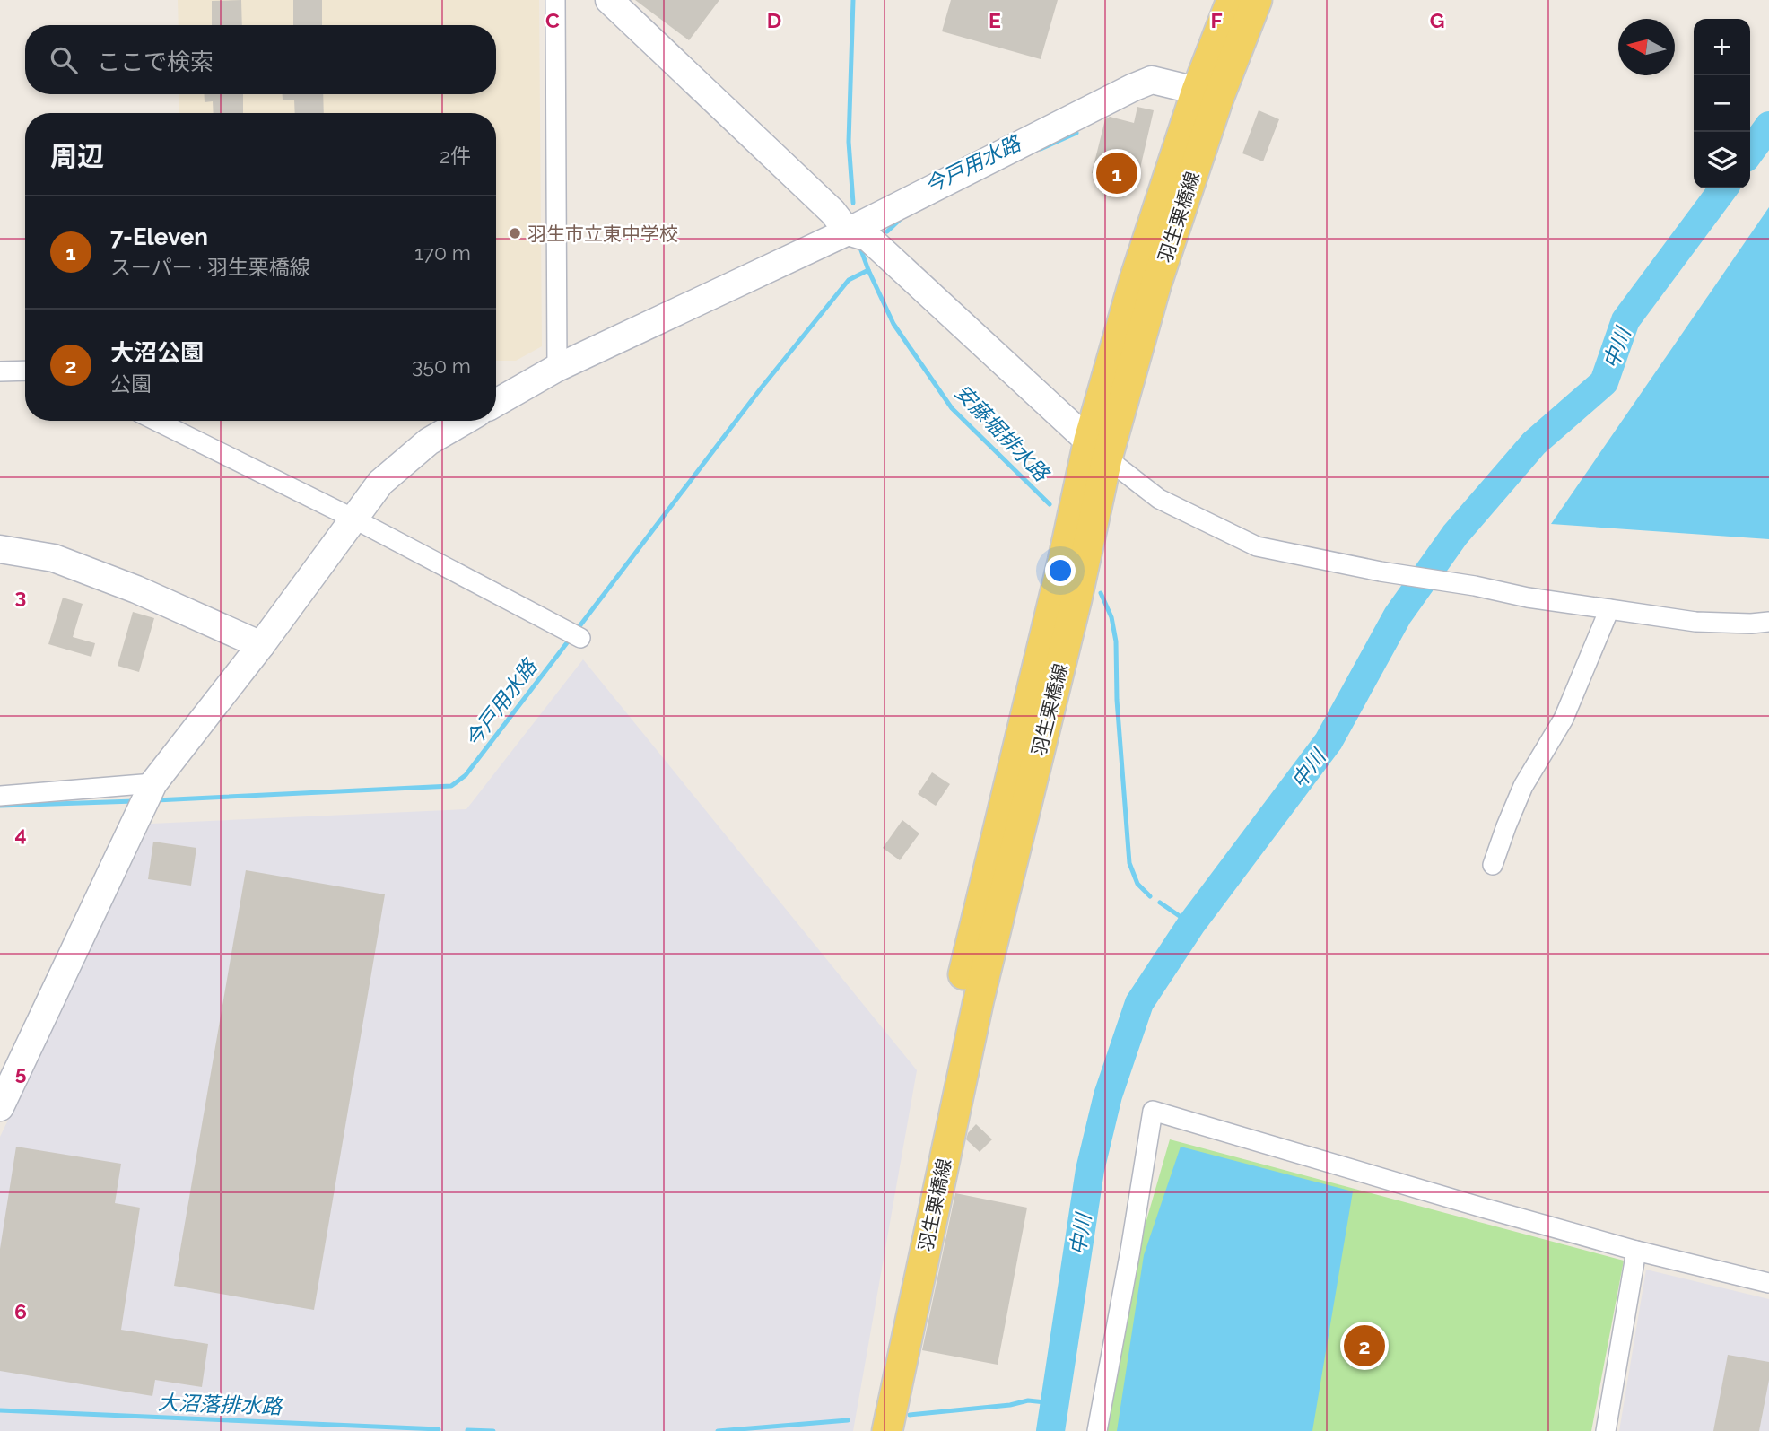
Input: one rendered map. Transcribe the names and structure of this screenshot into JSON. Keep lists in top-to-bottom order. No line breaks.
{"streets":{"main road":["羽生栗橋線"]},"water":["今戸用水路","中川","安藤堀排水路","大沼落排水路"],"places":["羽生市立東中学校"],"north":"left","page":{"map_buttons":["+","−"],"search":"ここで検索","heading":["周辺","2件"],"pins":["1","2"],"list":[{"mark":"1","name":"7-Eleven","note":"スーパー · 羽生栗橋線","value":"170 m"},{"mark":"2","name":"大沼公園","note":"公園","value":"350 m"}]},"grid":{"columns":["C","D","E","F","G"],"rows":["3","4","5","6"]}}
